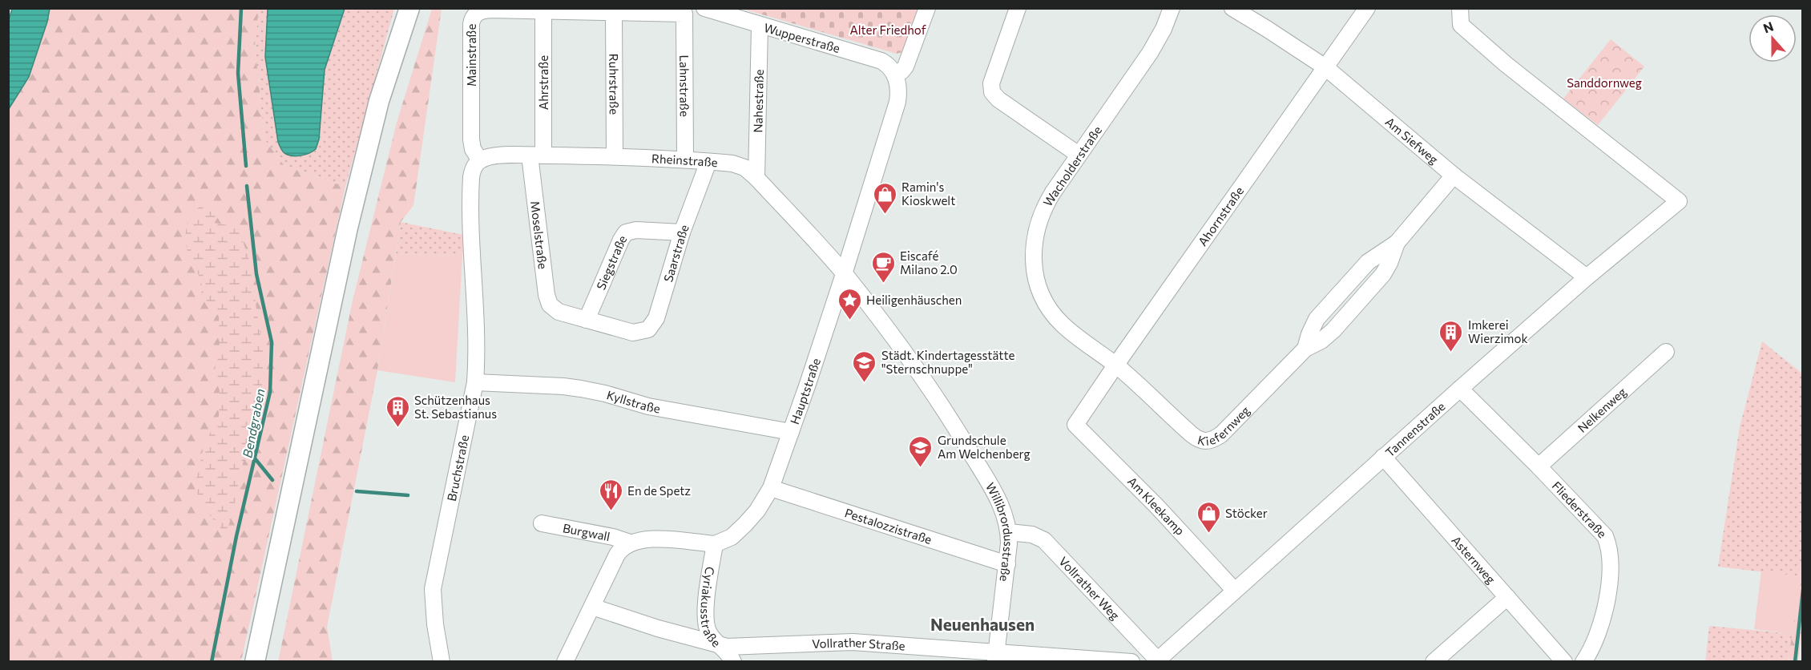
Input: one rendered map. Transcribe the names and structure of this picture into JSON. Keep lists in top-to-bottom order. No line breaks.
{"streets":{"street":["Wupperstraße","Mainstraße","Ahrstraße","Ruhrstraße","Lahnstraße","Nahestraße","Am Siefweg","Rheinstraße","Wacholderstraße","Ahornstraße","Moselstraße","Saarstraße","Siegstraße","Hauptstraße","Kyllstraße","Nelkenweg","Kiefernweg","Tannenstraße","Bruchstraße","Am Kleekamp","Fliederstraße","Pestalozzistraße","Burgwall","Willibrordusstraße","Asternweg","Vollrather Weg","Cyriakusstraße","Vollrather Straße"]},"crossings":[["Wupperstraße","Nahestraße"],["Wupperstraße","Hauptstraße"],["Mainstraße","Ahrstraße"],["Mainstraße","Ruhrstraße"],["Mainstraße","Lahnstraße"],["Mainstraße","Rheinstraße"],["Mainstraße","Bruchstraße"],["Ahrstraße","Rheinstraße"],["Ahrstraße","Moselstraße"],["Ruhrstraße","Rheinstraße"],["Lahnstraße","Rheinstraße"],["Nahestraße","Rheinstraße"],["Am Siefweg","Ahornstraße"],["Am Siefweg","Kiefernweg"],["Am Siefweg","Tannenstraße"],["Rheinstraße","Moselstraße"],["Rheinstraße","Saarstraße"],["Rheinstraße","Hauptstraße"],["Rheinstraße","Bruchstraße"],["Rheinstraße","Willibrordusstraße"],["Wacholderstraße","Ahornstraße"],["Wacholderstraße","Kiefernweg"],["Ahornstraße","Kiefernweg"],["Ahornstraße","Am Kleekamp"],["Moselstraße","Saarstraße"],["Moselstraße","Siegstraße"],["Saarstraße","Siegstraße"],["Hauptstraße","Kyllstraße"],["Hauptstraße","Pestalozzistraße"],["Hauptstraße","Willibrordusstraße"],["Hauptstraße","Cyriakusstraße"],["Kyllstraße","Bruchstraße"],["Nelkenweg","Fliederstraße"],["Tannenstraße","Am Kleekamp"],["Tannenstraße","Fliederstraße"],["Tannenstraße","Asternweg"],["Tannenstraße","Vollrather Weg"],["Pestalozzistraße","Willibrordusstraße"],["Willibrordusstraße","Vollrather Weg"],["Willibrordusstraße","Vollrather Straße"],["Cyriakusstraße","Vollrather Straße"]],"districts":["Neuenhausen"],"water":["Bendgraben"],"parks":["Alter Friedhof","Sanddornweg"],"places":{"shop":["Ramin's Kioskwelt","Stöcker"],"cafe":["Eiscafé Milano 2.0"],"place":["Heiligenhäuschen"],"building":["Imkerei Wierzimok","Schützenhaus St. Sebastianus"],"school or university":["Städt. Kindertagesstätte \"Sternschnuppe\"","Grundschule Am Welchenberg"],"restaurant":["En de Spetz"]},"north":"top"}
